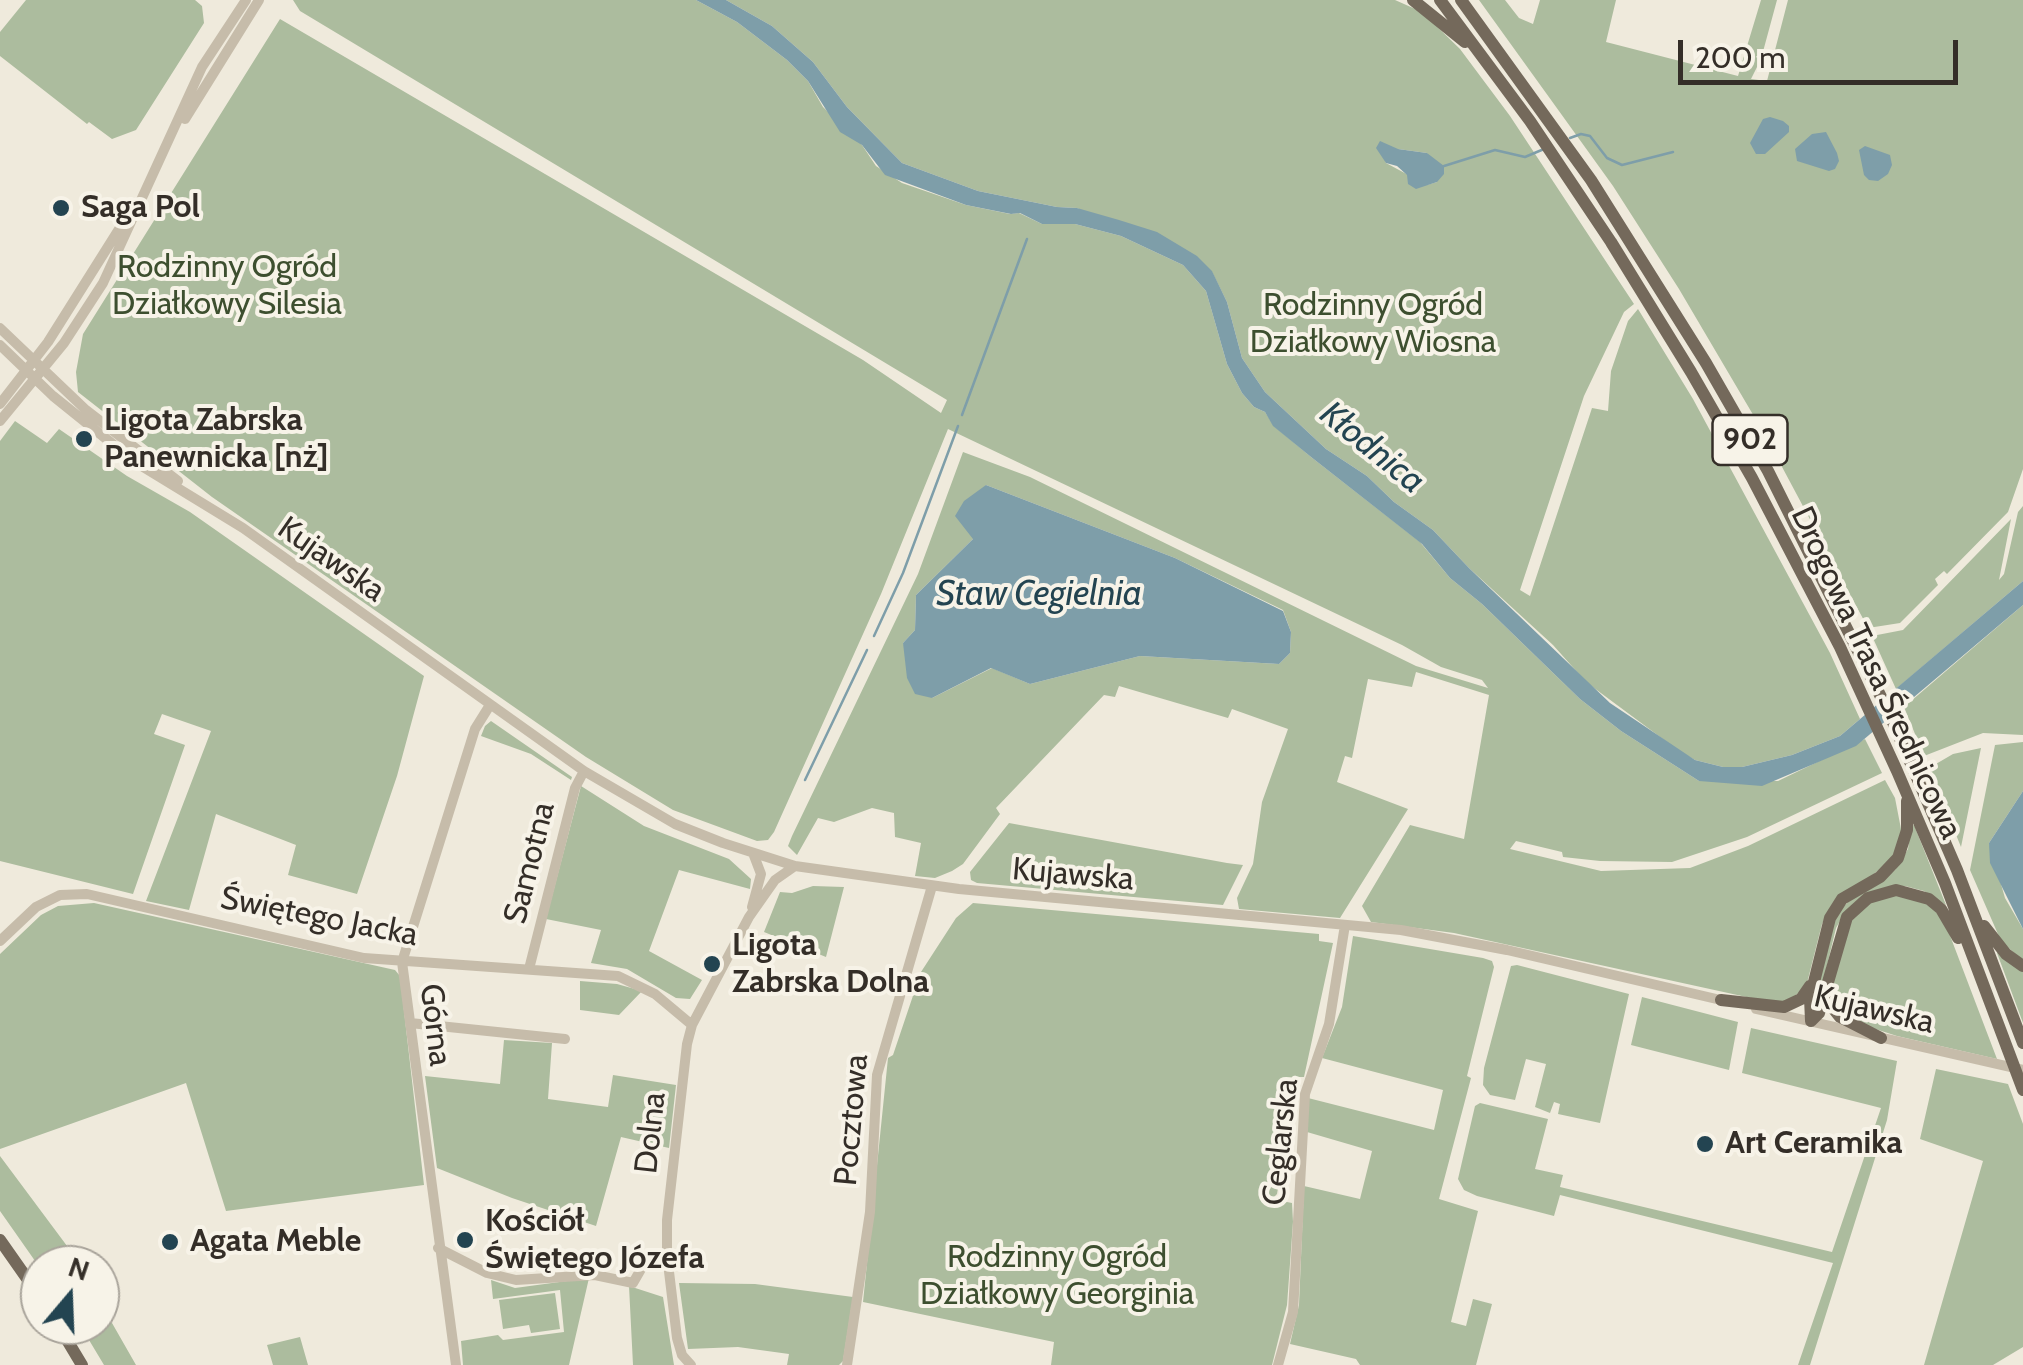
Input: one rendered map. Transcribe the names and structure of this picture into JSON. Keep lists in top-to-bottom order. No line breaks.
{"streets":{"main road":["902","Drogowa Trasa Średnicowa"],"street":["Kujawska","Samotna","Świętego Jacka","Górna","Pocztowa","Dolna","Ceglarska"]},"crossings":[["Kujawska","Samotna"],["Kujawska","Górna"],["Kujawska","Pocztowa"],["Kujawska","Dolna"],["Kujawska","Ceglarska"],["Samotna","Świętego Jacka"],["Świętego Jacka","Górna"],["Świętego Jacka","Dolna"]],"water":["Kłodnica","Staw Cegielnia"],"parks":["Rodzinny Ogród Działkowy Silesia","Rodzinny Ogród Działkowy Wiosna","Rodzinny Ogród Działkowy Georginia"],"places":["Saga Pol","Ligota Zabrska Panewnicka [nż]","Ligota Zabrska Dolna","Art Ceramika","Kościół Świętego Józefa","Agata Meble"],"scale_bar":"200 m","north":"top"}
